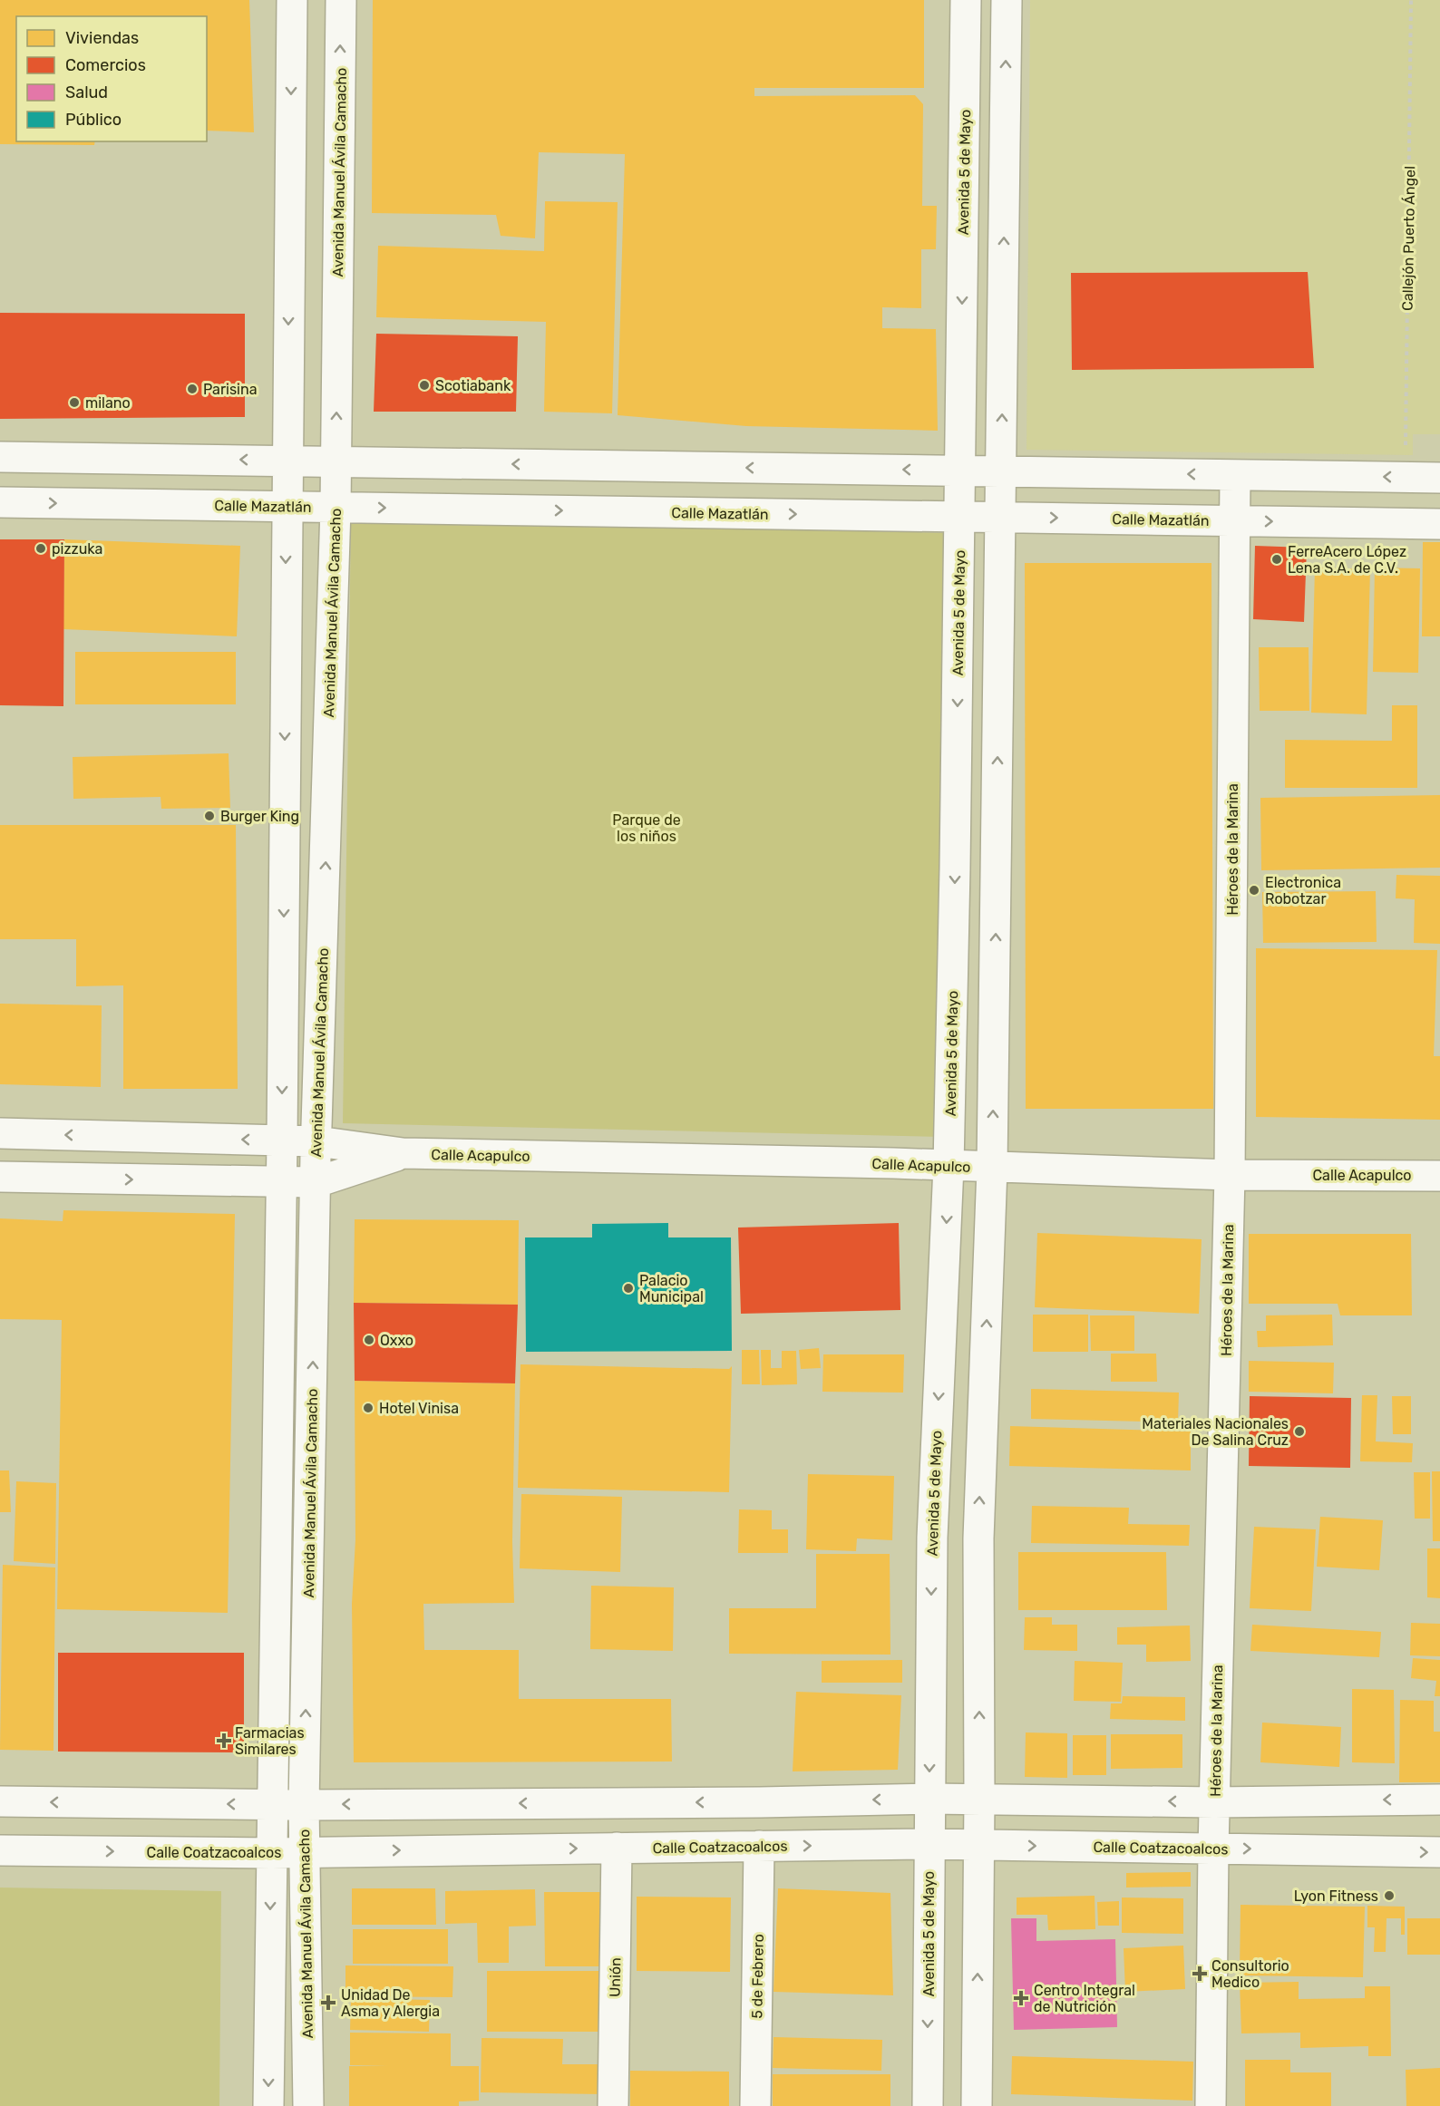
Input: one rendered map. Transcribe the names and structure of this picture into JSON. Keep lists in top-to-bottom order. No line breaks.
{"streets":{"street":["Avenida Manuel Ávila Camacho","Avenida 5 de Mayo","Calle Mazatlán","Héroes de la Marina","Calle Acapulco","Calle Coatzacoalcos","5 de Febrero","Unión"],"path":["Callejón Puerto Ángel"]},"crossings":[["Avenida Manuel Ávila Camacho","Calle Mazatlán"],["Avenida Manuel Ávila Camacho","Calle Acapulco"],["Avenida Manuel Ávila Camacho","Calle Coatzacoalcos"],["Avenida 5 de Mayo","Calle Mazatlán"],["Avenida 5 de Mayo","Calle Acapulco"],["Avenida 5 de Mayo","Calle Coatzacoalcos"],["Calle Mazatlán","Héroes de la Marina"],["Héroes de la Marina","Calle Acapulco"],["Héroes de la Marina","Calle Coatzacoalcos"],["Calle Coatzacoalcos","5 de Febrero"],["Calle Coatzacoalcos","Unión"]],"parks":["Parque de los niños"],"places":{"other":["Scotiabank","Parisina","milano","pizzuka","FerreAcero López Lena S.A. de C.V.","Burger King","Electronica Robotzar","Palacio Municipal","Oxxo","Hotel Vinisa","Materiales Nacionales De Salina Cruz","Lyon Fitness"],"health":["Farmacias Similares","Consultorio Medico","Centro Integral de Nutrición","Unidad De Asma y Alergia"]},"legend":["Viviendas","Comercios","Salud","Público"]}
